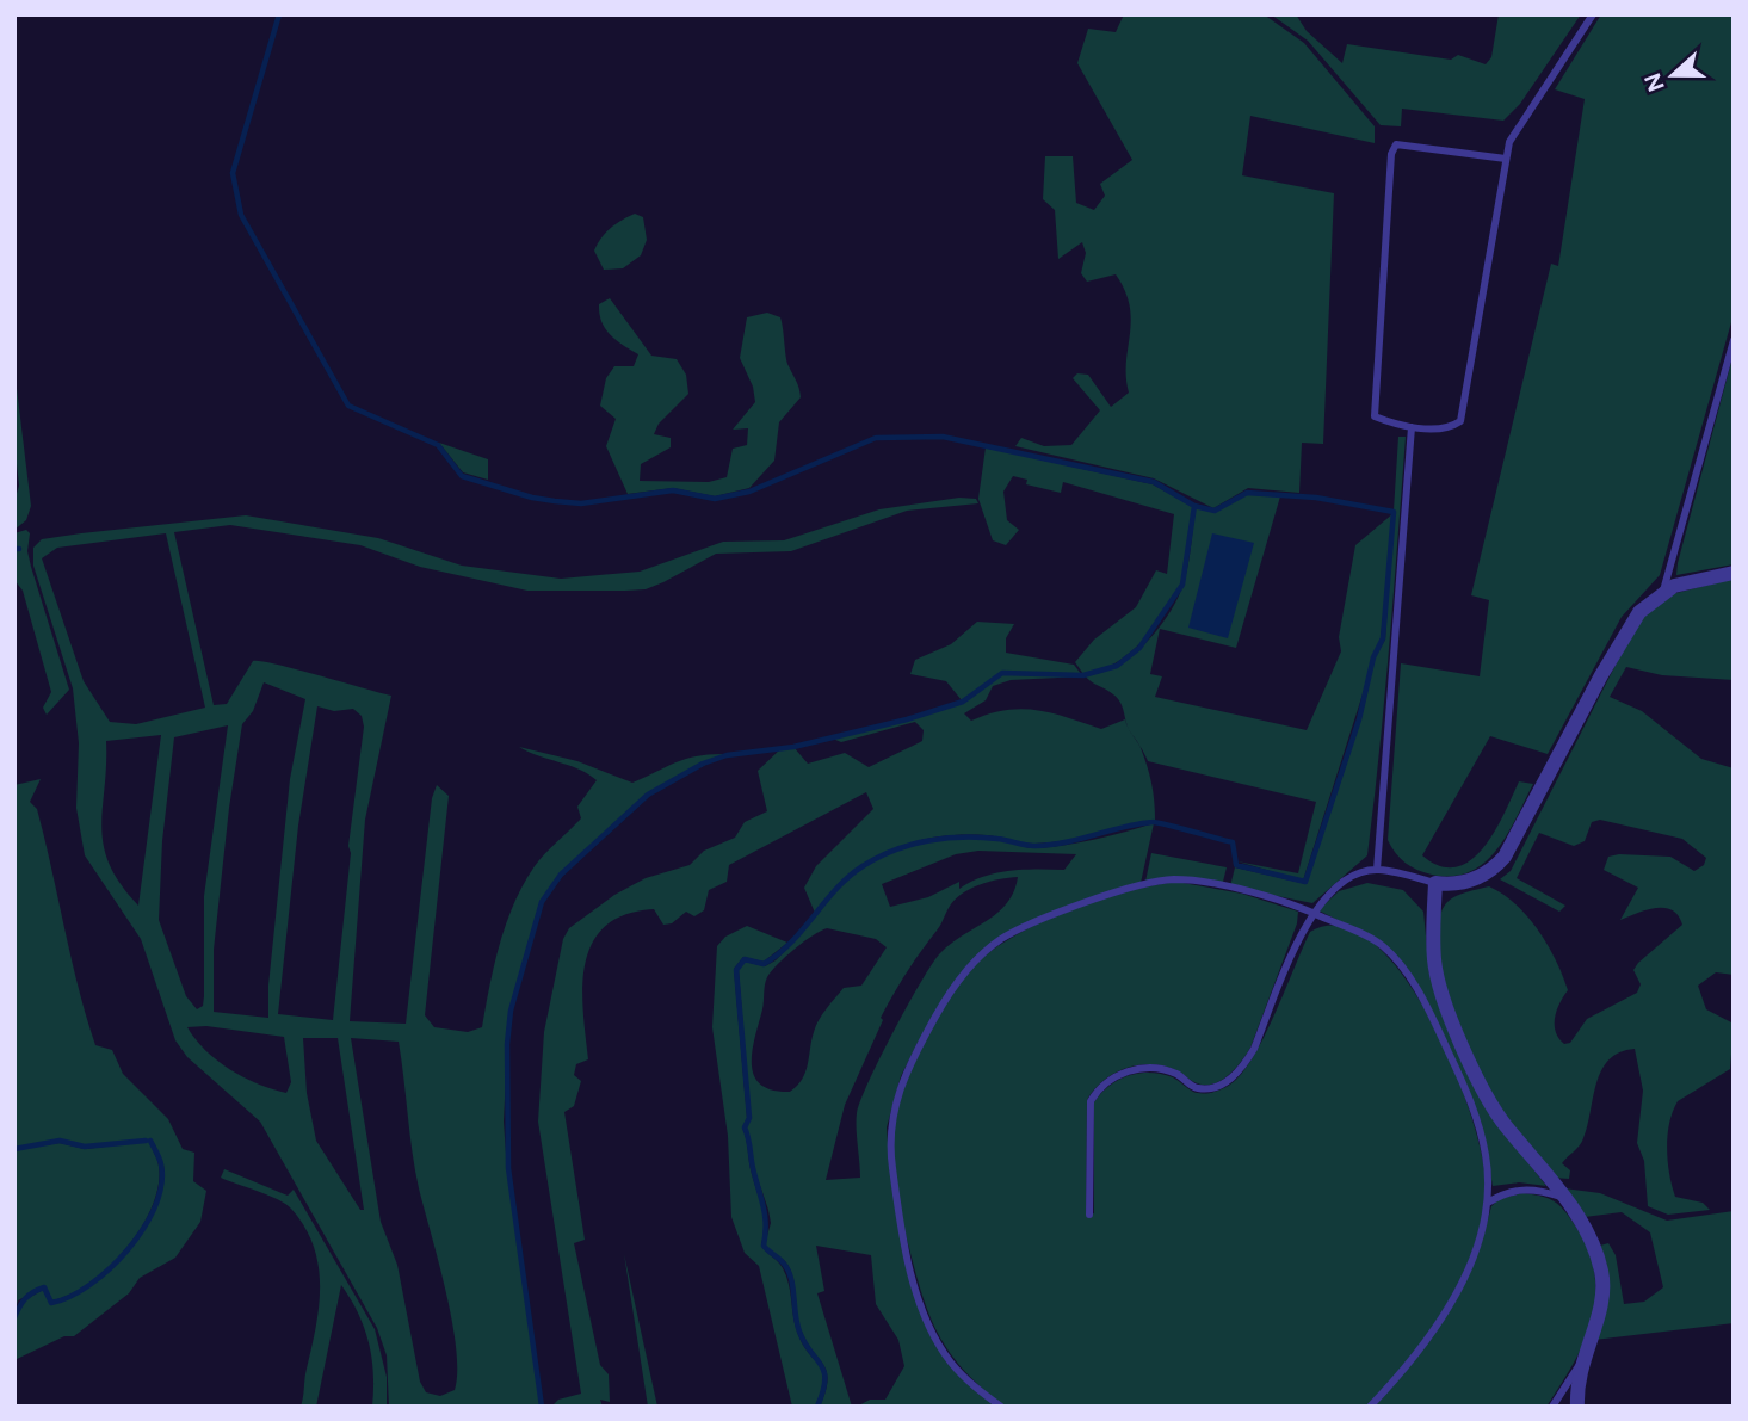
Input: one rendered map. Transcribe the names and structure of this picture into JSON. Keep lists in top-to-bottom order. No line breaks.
{"north":"left"}
